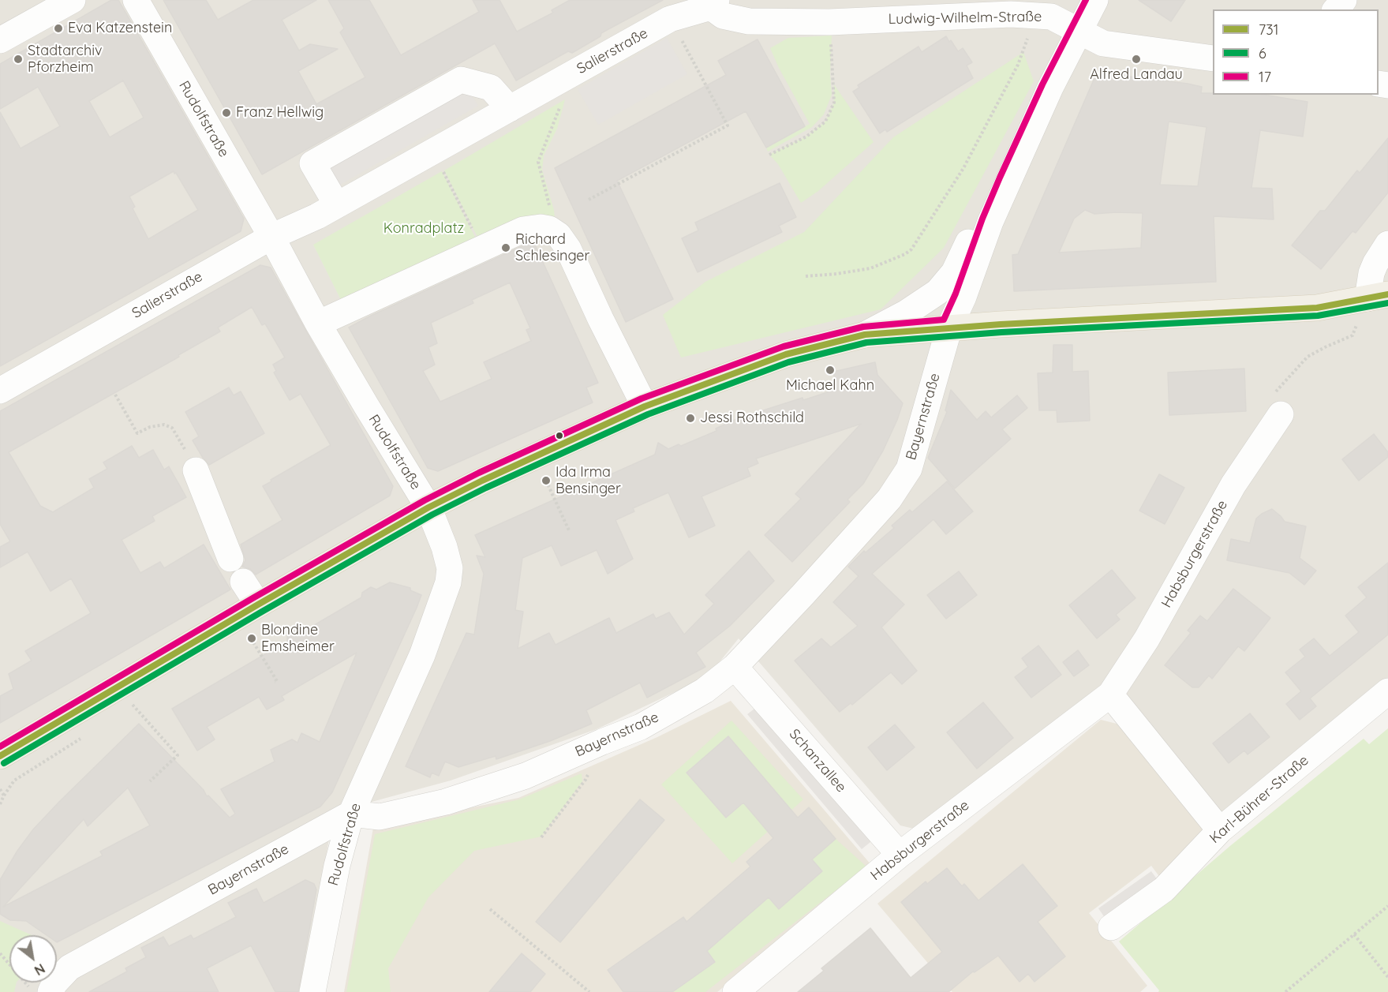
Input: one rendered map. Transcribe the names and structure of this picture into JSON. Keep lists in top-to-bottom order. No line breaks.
{"streets":{"street":["Ludwig-Wilhelm-Straße","Salierstraße","Rudolfstraße","Bayernstraße","Habsburgerstraße","Schanzallee","Karl-Bührer-Straße"]},"crossings":[["Ludwig-Wilhelm-Straße","Salierstraße"],["Ludwig-Wilhelm-Straße","Bayernstraße"],["Salierstraße","Rudolfstraße"],["Rudolfstraße","Bayernstraße"],["Bayernstraße","Schanzallee"],["Habsburgerstraße","Schanzallee"]],"parks":["Konradplatz"],"places":["Eva Katzenstein","Stadtarchiv Pforzheim","Alfred Landau","Franz Hellwig","Richard Schlesinger","Michael Kahn","Jessi Rothschild","Ida Irma Bensinger","Blondine Emsheimer"],"lines":["transit line 17","transit line 731","transit line 6"],"legend":["731","6","17"],"north":"bottom right"}
